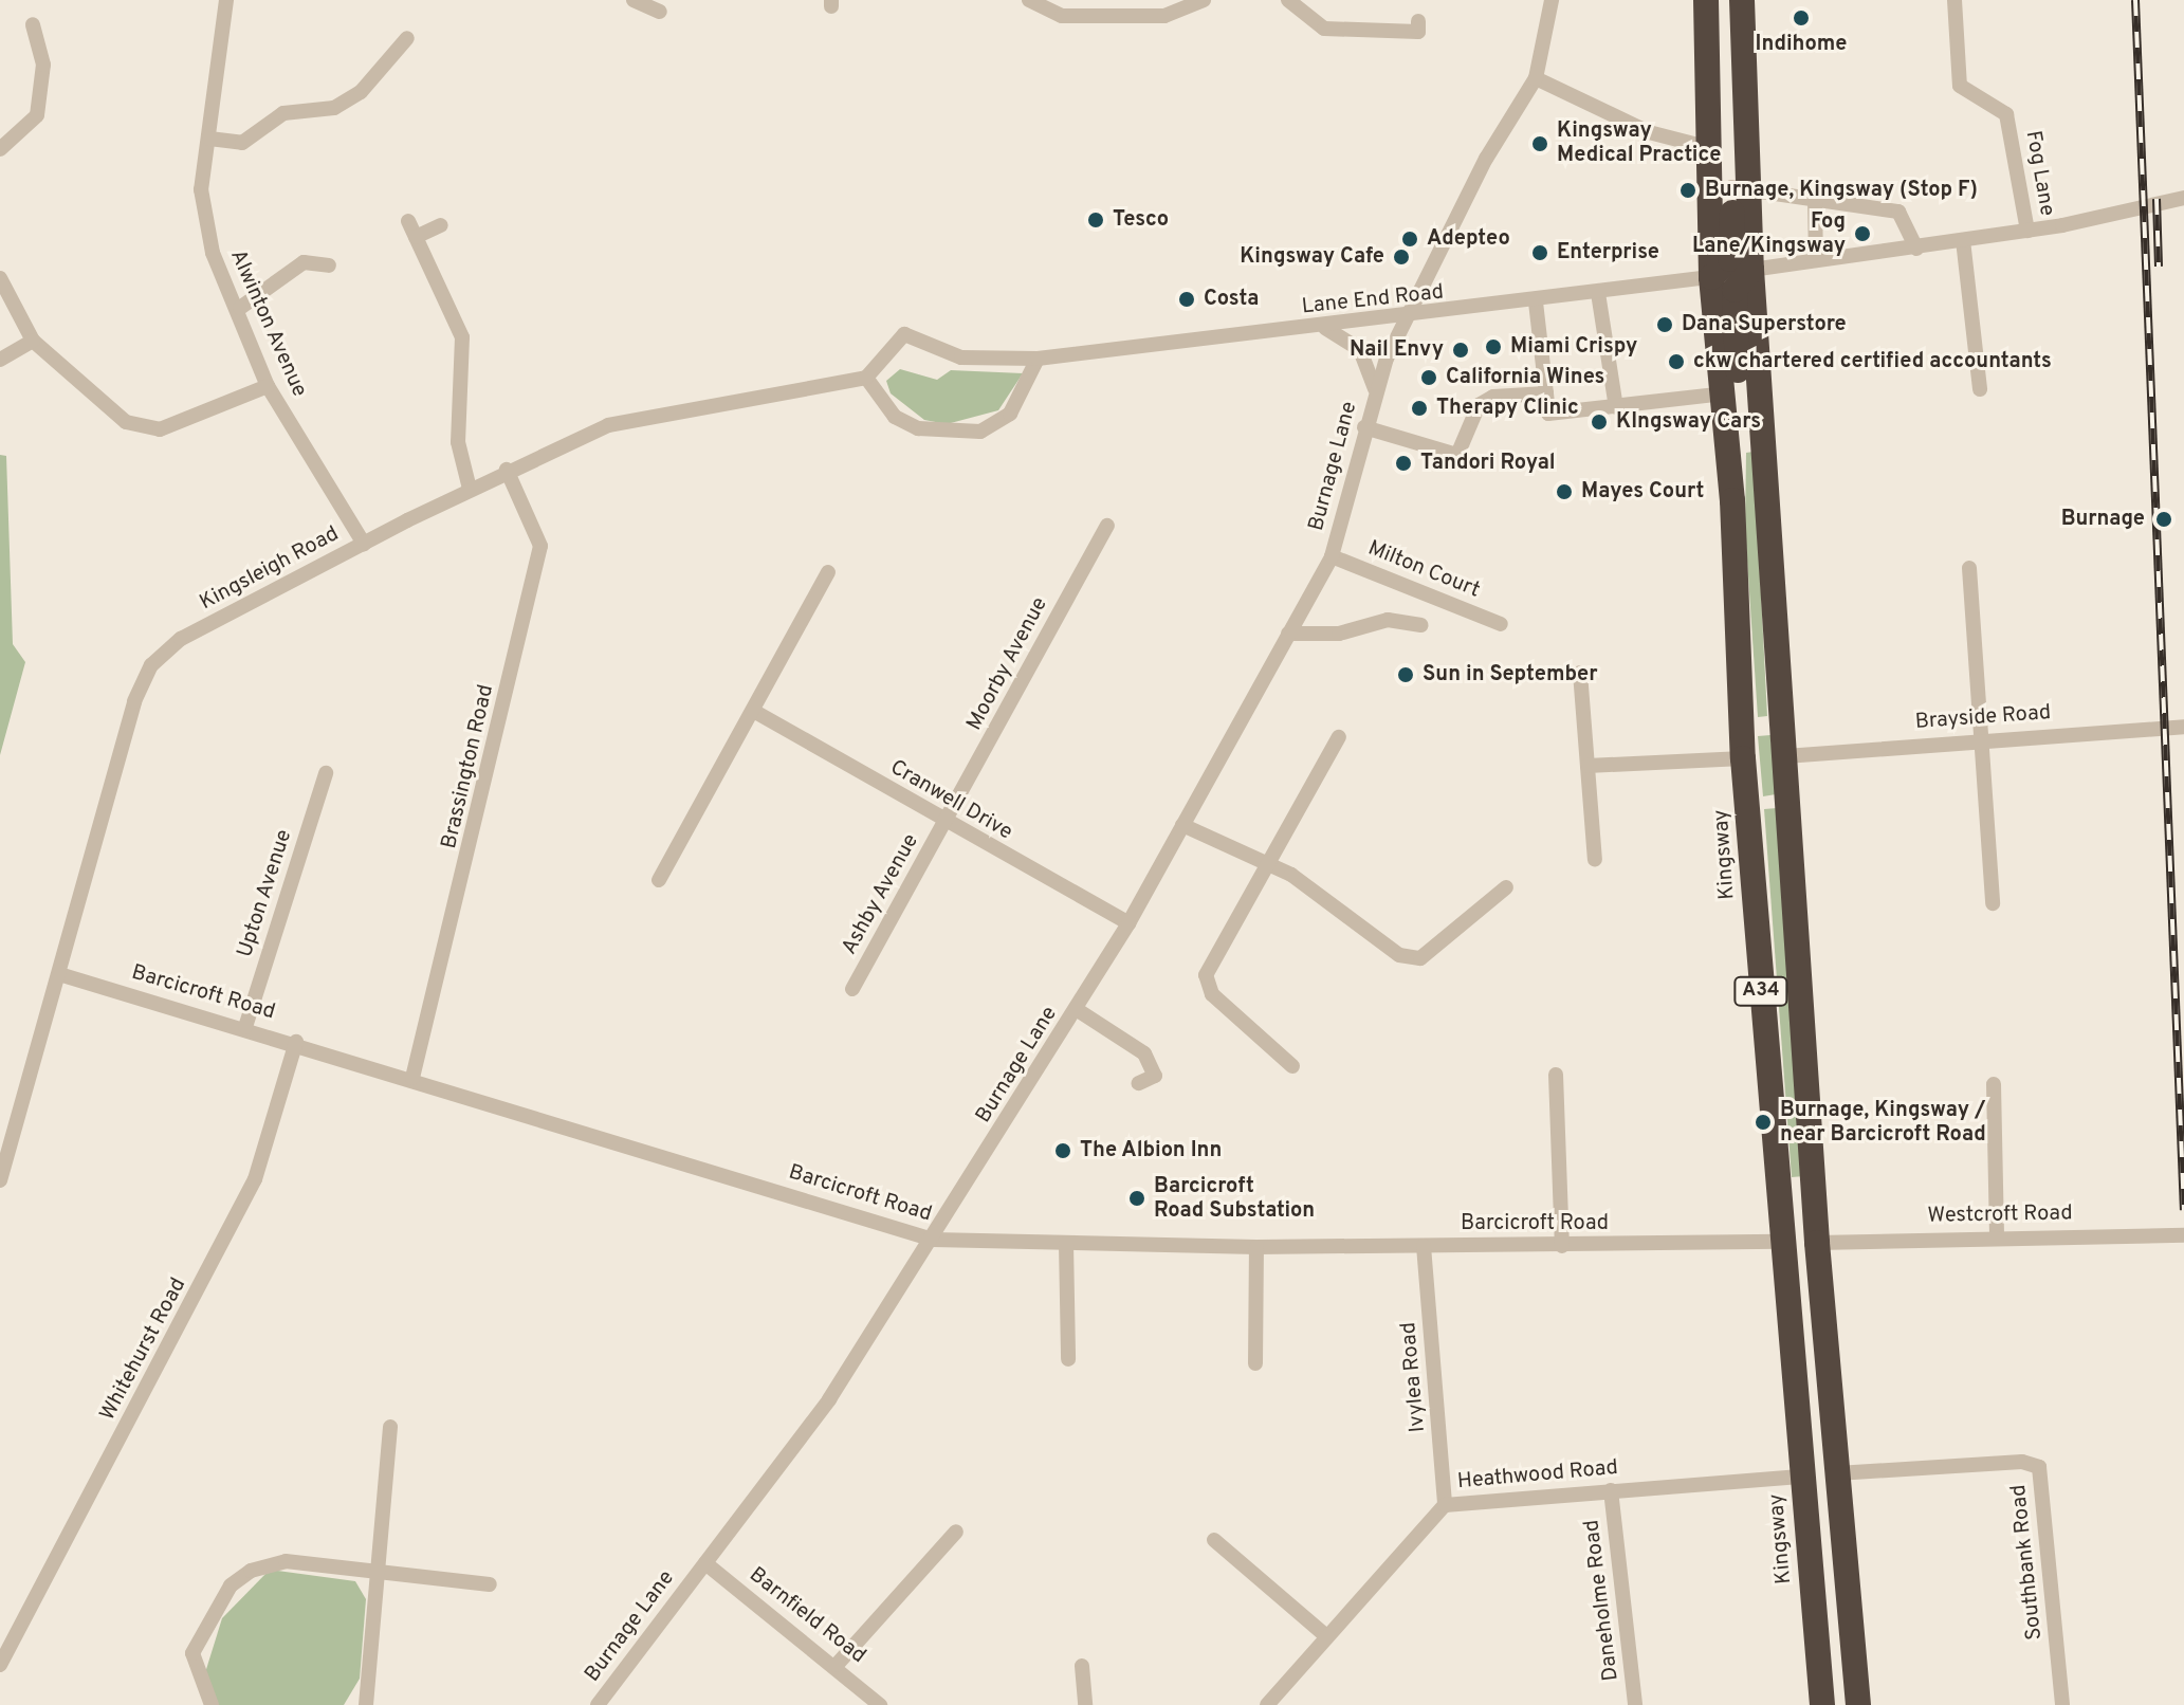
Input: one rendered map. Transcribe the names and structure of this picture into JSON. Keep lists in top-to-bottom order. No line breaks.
{"streets":{"highway":["Kingsway","A34"],"street":["Fog Lane","Lane End Road","Alwinton Avenue","Burnage Lane","Kingsleigh Road","Milton Court","Moorby Avenue","Brayside Road","Brassington Road","Cranwell Drive","Upton Avenue","Ashby Avenue","Barcicroft Road","Westcroft Road","Whitehurst Road","Ivylea Road","Heathwood Road","Southbank Road","Daneholme Road","Barnfield Road"]},"crossings":[["Fog Lane","Lane End Road"],["Fog Lane","Kingsway"],["Fog Lane","A34"],["Lane End Road","Burnage Lane"],["Lane End Road","Kingsleigh Road"],["Lane End Road","Kingsway"],["Alwinton Avenue","Kingsleigh Road"],["Burnage Lane","Milton Court"],["Burnage Lane","Cranwell Drive"],["Burnage Lane","Barcicroft Road"],["Burnage Lane","Barnfield Road"],["Kingsleigh Road","Brassington Road"],["Kingsleigh Road","Barcicroft Road"],["Moorby Avenue","Cranwell Drive"],["Moorby Avenue","Ashby Avenue"],["Brayside Road","A34"],["Brassington Road","Barcicroft Road"],["Cranwell Drive","Ashby Avenue"],["Kingsway","Barcicroft Road"],["Kingsway","Heathwood Road"],["Upton Avenue","Barcicroft Road"],["A34","Westcroft Road"],["A34","Southbank Road"],["Barcicroft Road","Whitehurst Road"],["Barcicroft Road","Ivylea Road"],["Ivylea Road","Heathwood Road"],["Heathwood Road","Daneholme Road"]],"places":["Indihome","Kingsway Medical Practice","Burnage, Kingsway (Stop F)","Tesco","Fog Lane/Kingsway","Adepteo","Enterprise","Kingsway Cafe","Costa","Dana Superstore","Miami Crispy","Nail Envy","ckw chartered certified accountants","California Wines","Therapy Clinic","KIngsway Cars","Tandori Royal","Mayes Court","Burnage","Sun in September","Burnage, Kingsway / near Barcicroft Road","The Albion Inn","Barcicroft Road Substation"]}
